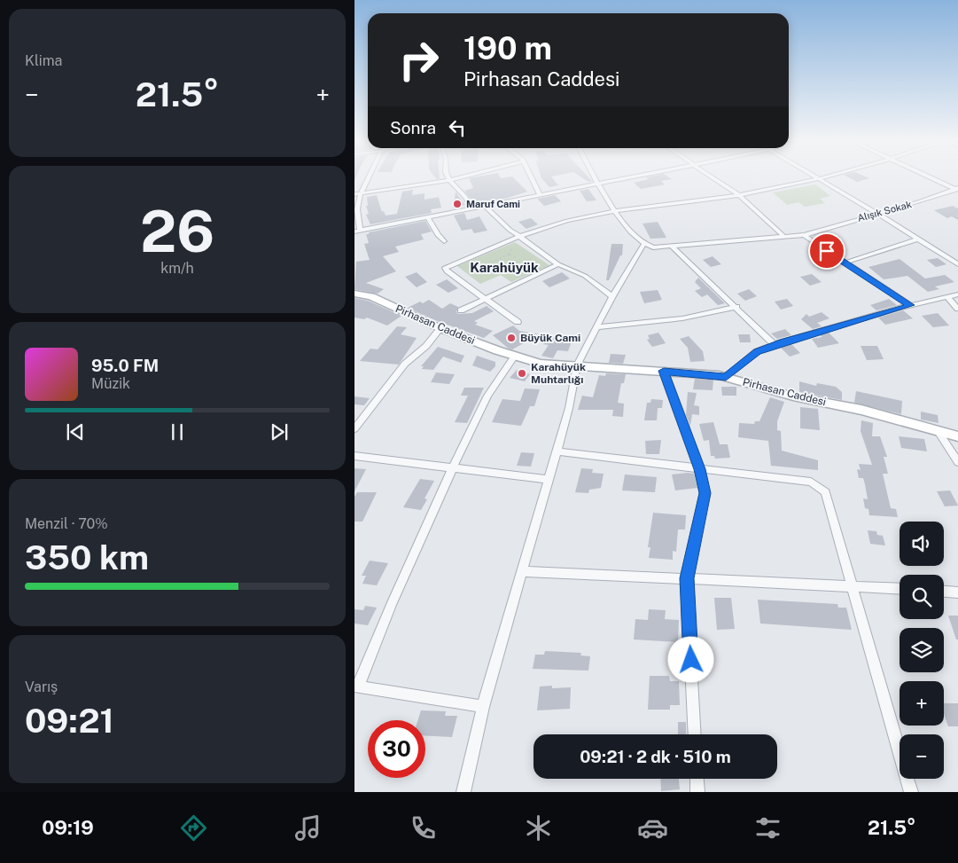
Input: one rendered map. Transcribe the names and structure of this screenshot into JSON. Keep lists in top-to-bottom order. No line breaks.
{"streets":{"street":["Alışık Sokak","Pirhasan Caddesi"]},"districts":["Karahüyük"],"places":["Maruf Cami","Büyük Cami","Karahüyük Muhtarlığı"],"page":{"tile":["Klima",["26","km/h"],["Menzil · 70%","350 km"],["Varış","09:21"]],"turn":["190 m","Pirhasan Caddesi"],"heat":["−","21.5°","+"],"then":"Sonra","song":["95.0 FM","Müzik"],"map_buttons":["+","−"],"limit":"30","trip":"09:21 · 2 dk · 510 m","tabs":["09:19","21.5°"]}}
